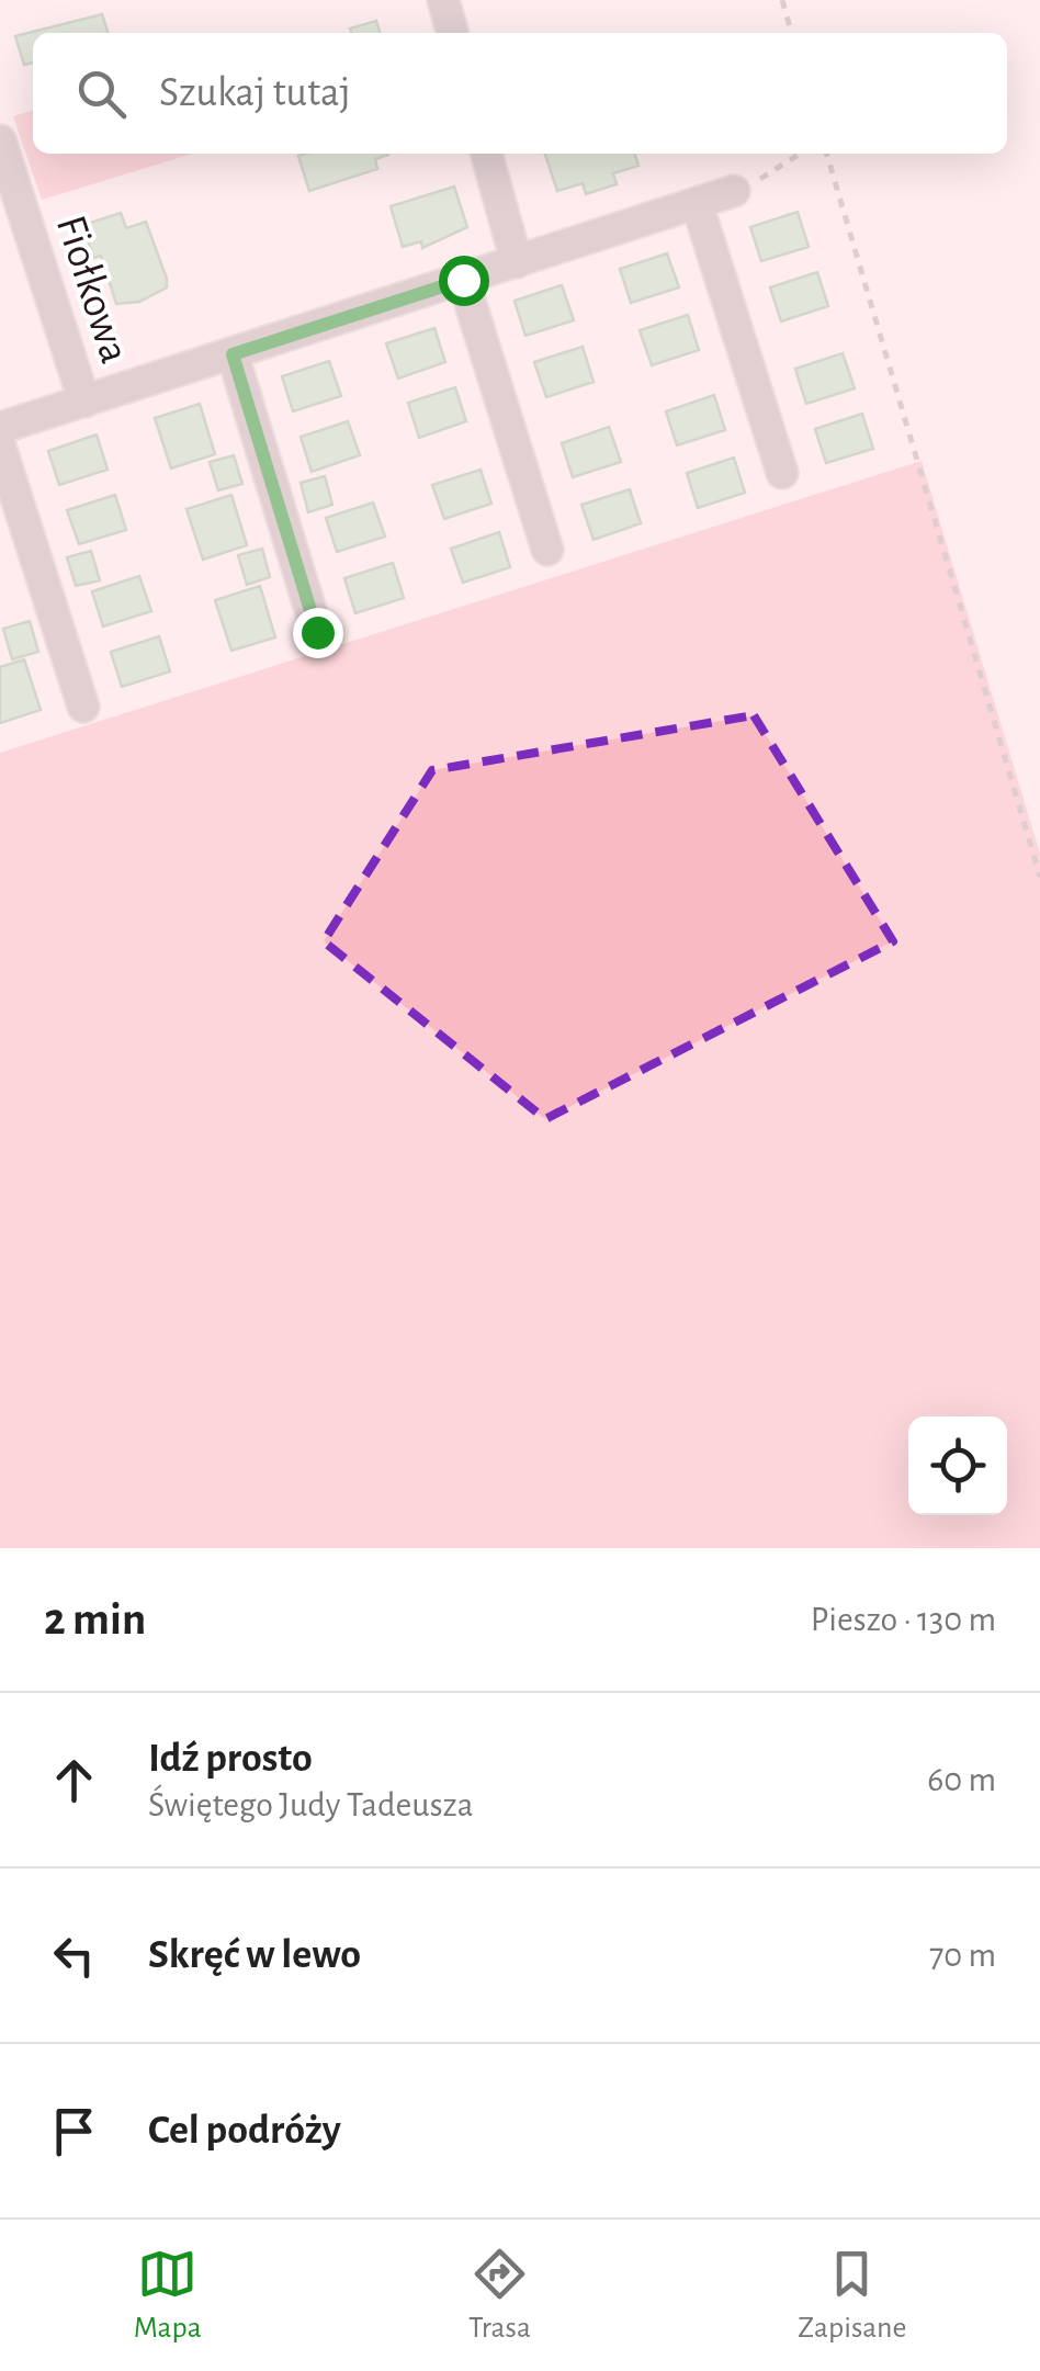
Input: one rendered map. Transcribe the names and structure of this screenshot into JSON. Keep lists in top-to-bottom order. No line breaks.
{"streets":{"street":["Fiołkowa"]},"page":{"search":"Szukaj tutaj","heading":["2 min","Pieszo · 130 m"],"list":[["Idź prosto","Świętego Judy Tadeusza","60 m"],["Skręć w lewo","70 m"],"Cel podróży"],"nav":["Mapa","Trasa","Zapisane"]}}
